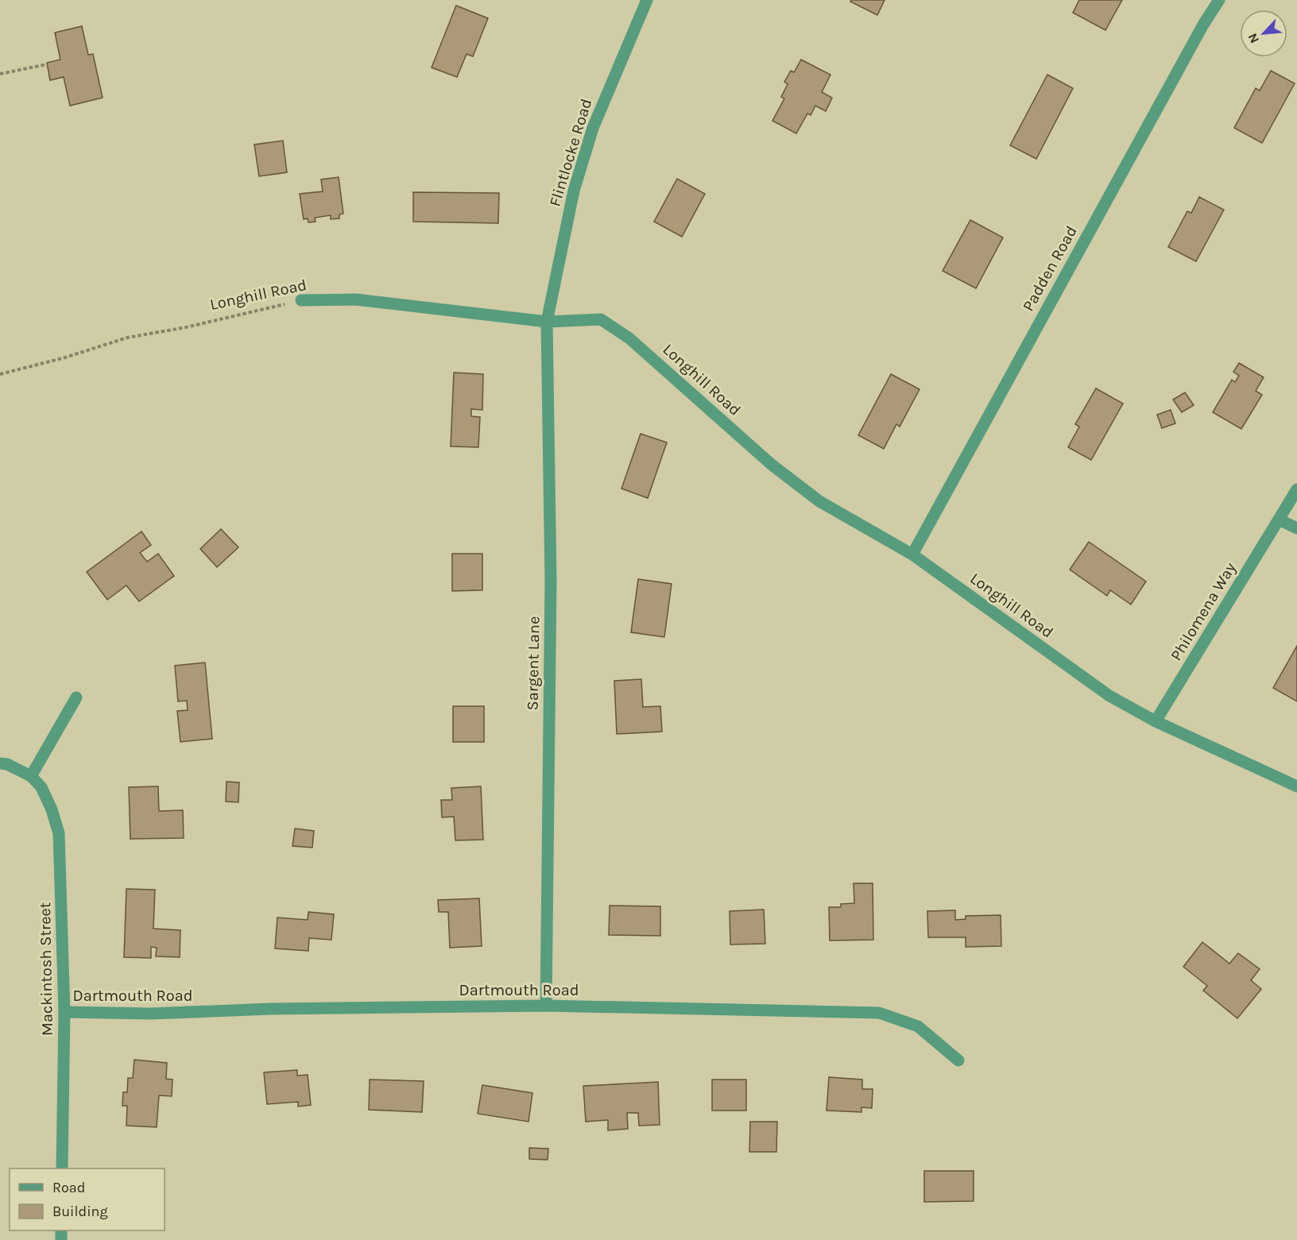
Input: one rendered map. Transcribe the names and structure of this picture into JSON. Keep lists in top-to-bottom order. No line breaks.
{"streets":{"street":["Flintlocke Road","Padden Road","Longhill Road","Philomena Way","Sargent Lane","Mackintosh Street","Dartmouth Road"]},"crossings":[["Flintlocke Road","Longhill Road"],["Flintlocke Road","Sargent Lane"],["Padden Road","Longhill Road"],["Longhill Road","Philomena Way"],["Longhill Road","Sargent Lane"],["Sargent Lane","Dartmouth Road"],["Mackintosh Street","Dartmouth Road"]],"legend":["Road","Building"],"north":"bottom left"}
